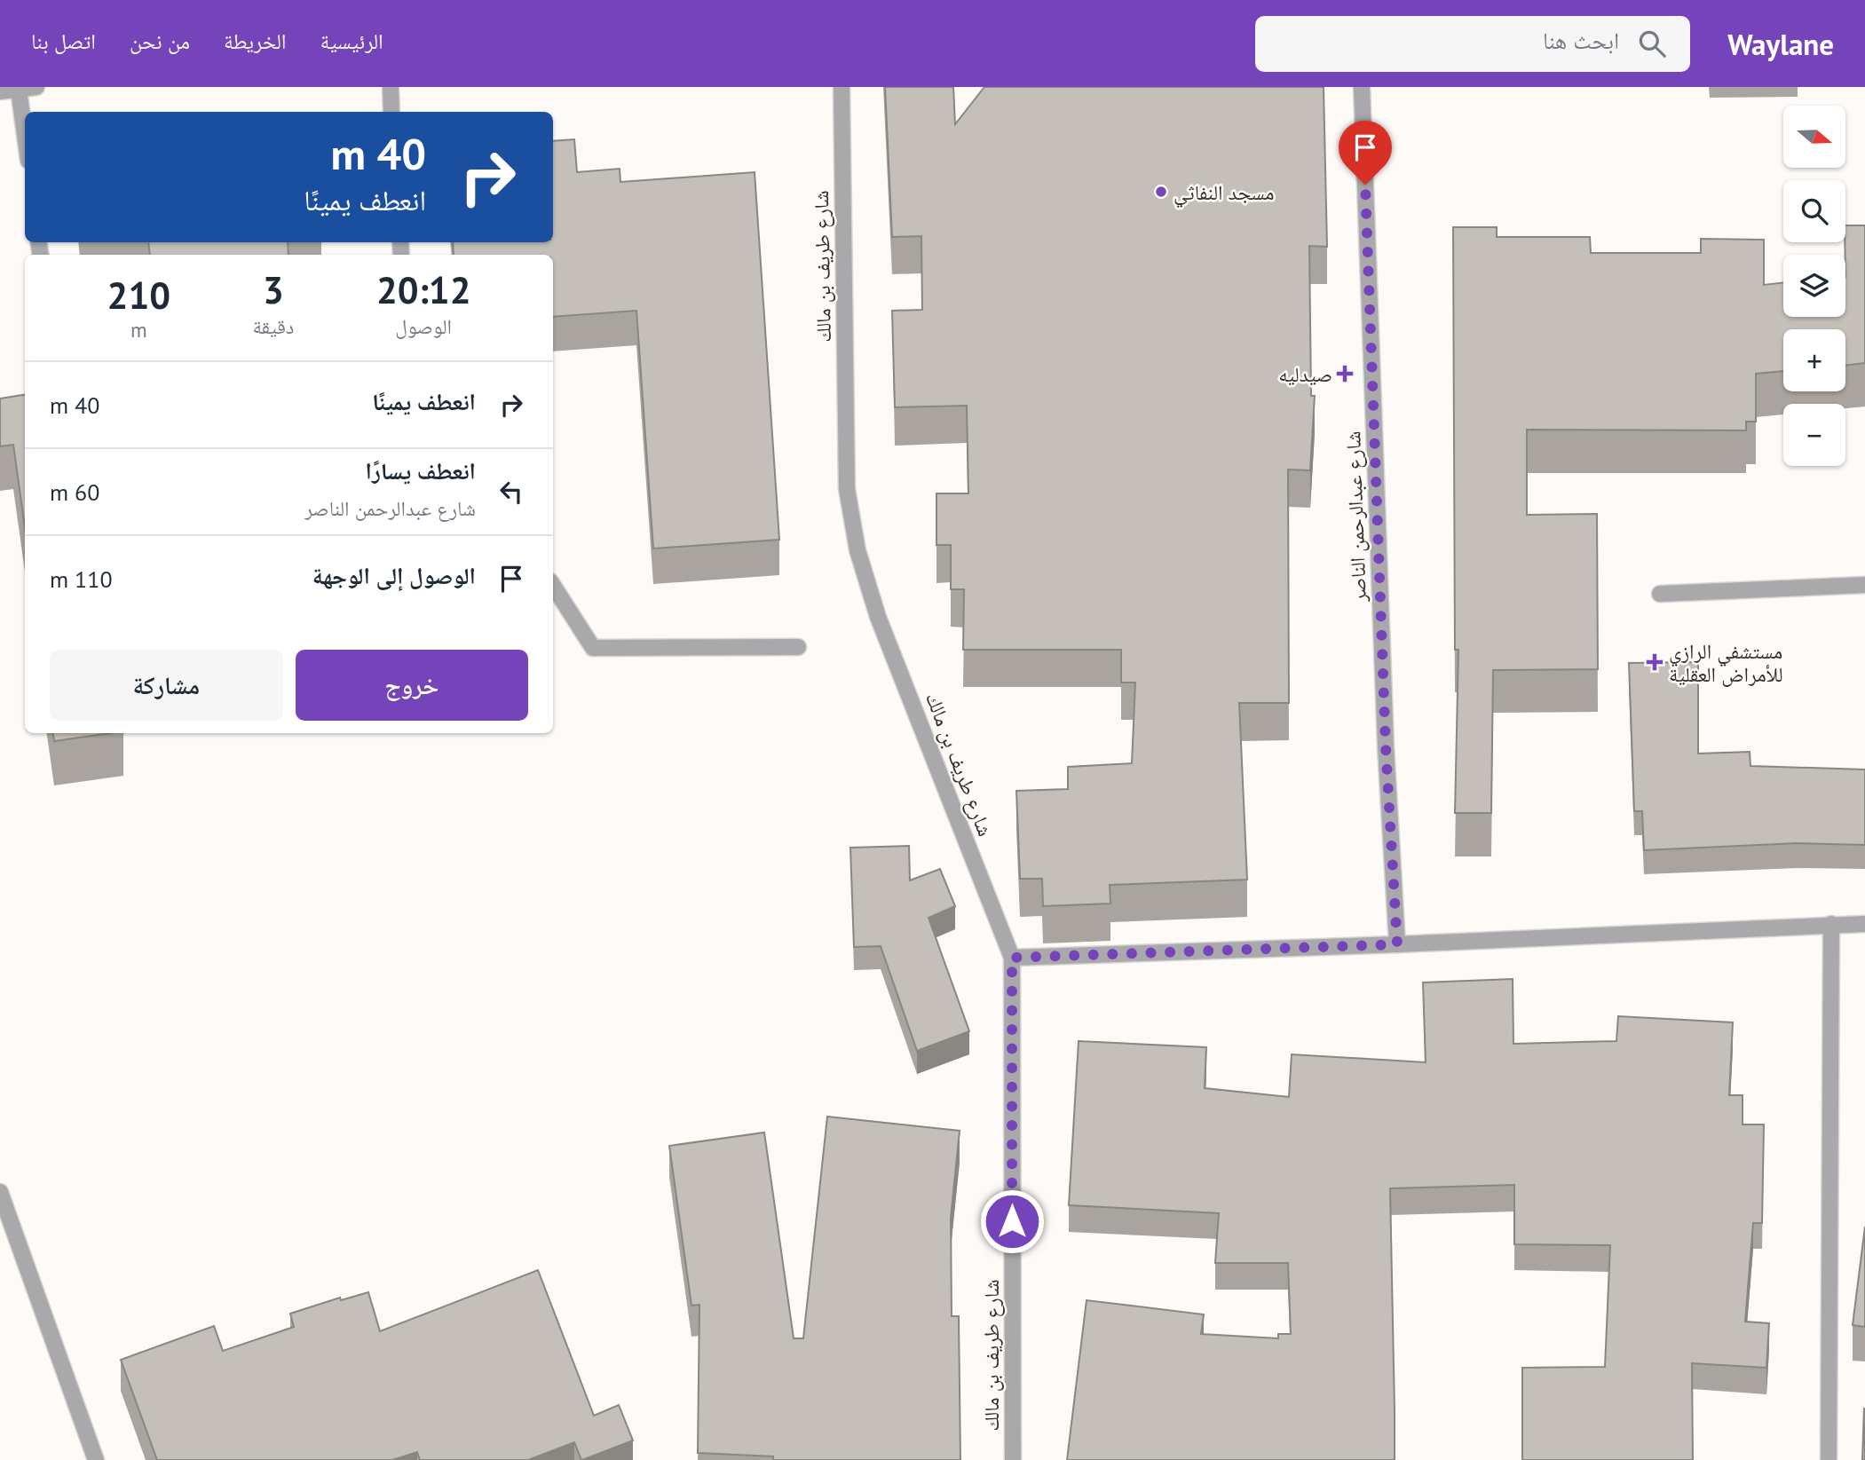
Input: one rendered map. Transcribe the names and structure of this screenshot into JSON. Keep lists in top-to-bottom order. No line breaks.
{"streets":{"street":["شارع طريف بن مالك","شارع عبدالرحمن الناصر"]},"places":{"other":["مسجد النفاثي"],"health":["صيدليه","مستشفي الرازي للأمراض العقلية"]},"north":"right","page":{"header":"Waylane","search":"ابحث هنا","nav":["الرئيسية","الخريطة","من نحن","اتصل بنا"],"map_buttons":["+","−"],"turn":["40 m","انعطف يمينًا"],"eta":["20:12","الوصول","3","دقيقة","210","m"],"list":[{"name":"انعطف يمينًا","value":"40 m"},{"name":"انعطف يسارًا","note":"شارع عبدالرحمن الناصر","value":"60 m"},{"name":"الوصول إلى الوجهة","value":"110 m"}],"buttons":["خروج","مشاركة"]}}
